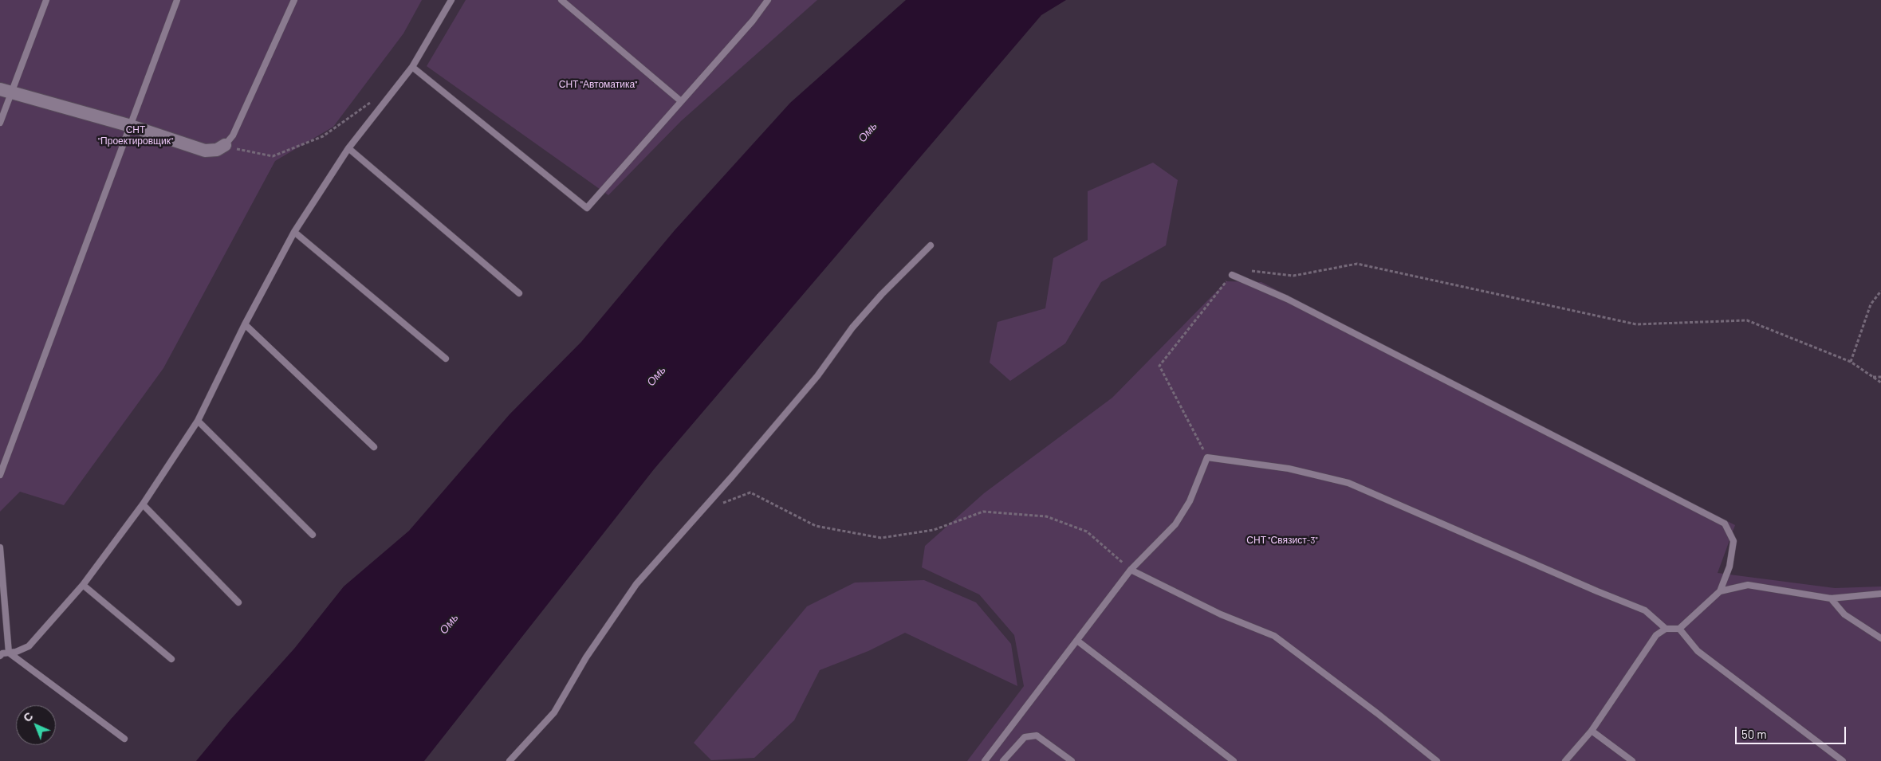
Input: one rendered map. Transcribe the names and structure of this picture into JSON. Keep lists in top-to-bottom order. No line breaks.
{"water":["Омь"],"parks":["СНТ \"Автоматика\"","СНТ \"Проектировщик\"","СНТ \"Связист-3\""],"scale_bar":"50 m","north":"top left"}
